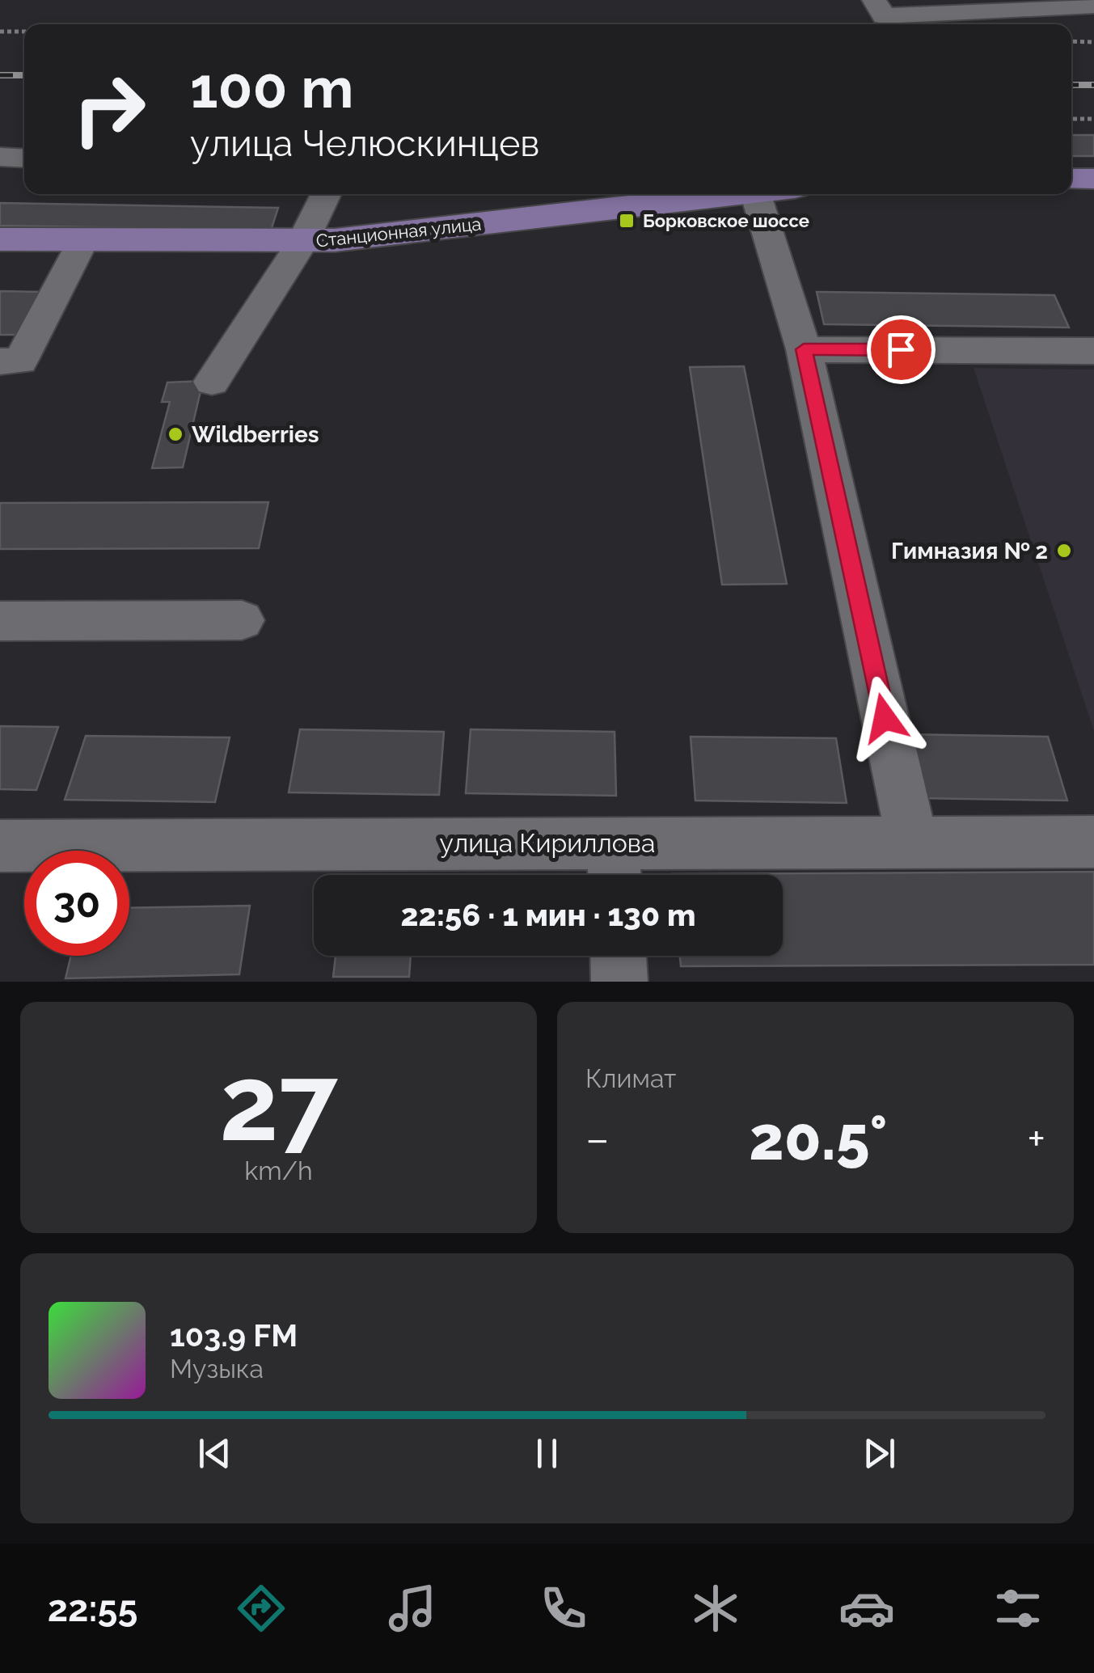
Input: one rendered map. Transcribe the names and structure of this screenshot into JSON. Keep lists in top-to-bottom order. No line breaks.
{"streets":{"main road":["Станционная улица"],"street":["улица Кириллова"]},"places":{"transit":["Борковское шоссе"],"other":["Wildberries","Гимназия № 2"]},"page":{"turn":["100 m","улица Челюскинцев"],"limit":"30","trip":"22:56 · 1 мин · 130 m","tile":[["27","km/h"],"Климат"],"heat":["−","20.5°","+"],"song":["103.9 FM","Музыка"],"tabs":"22:55"}}
